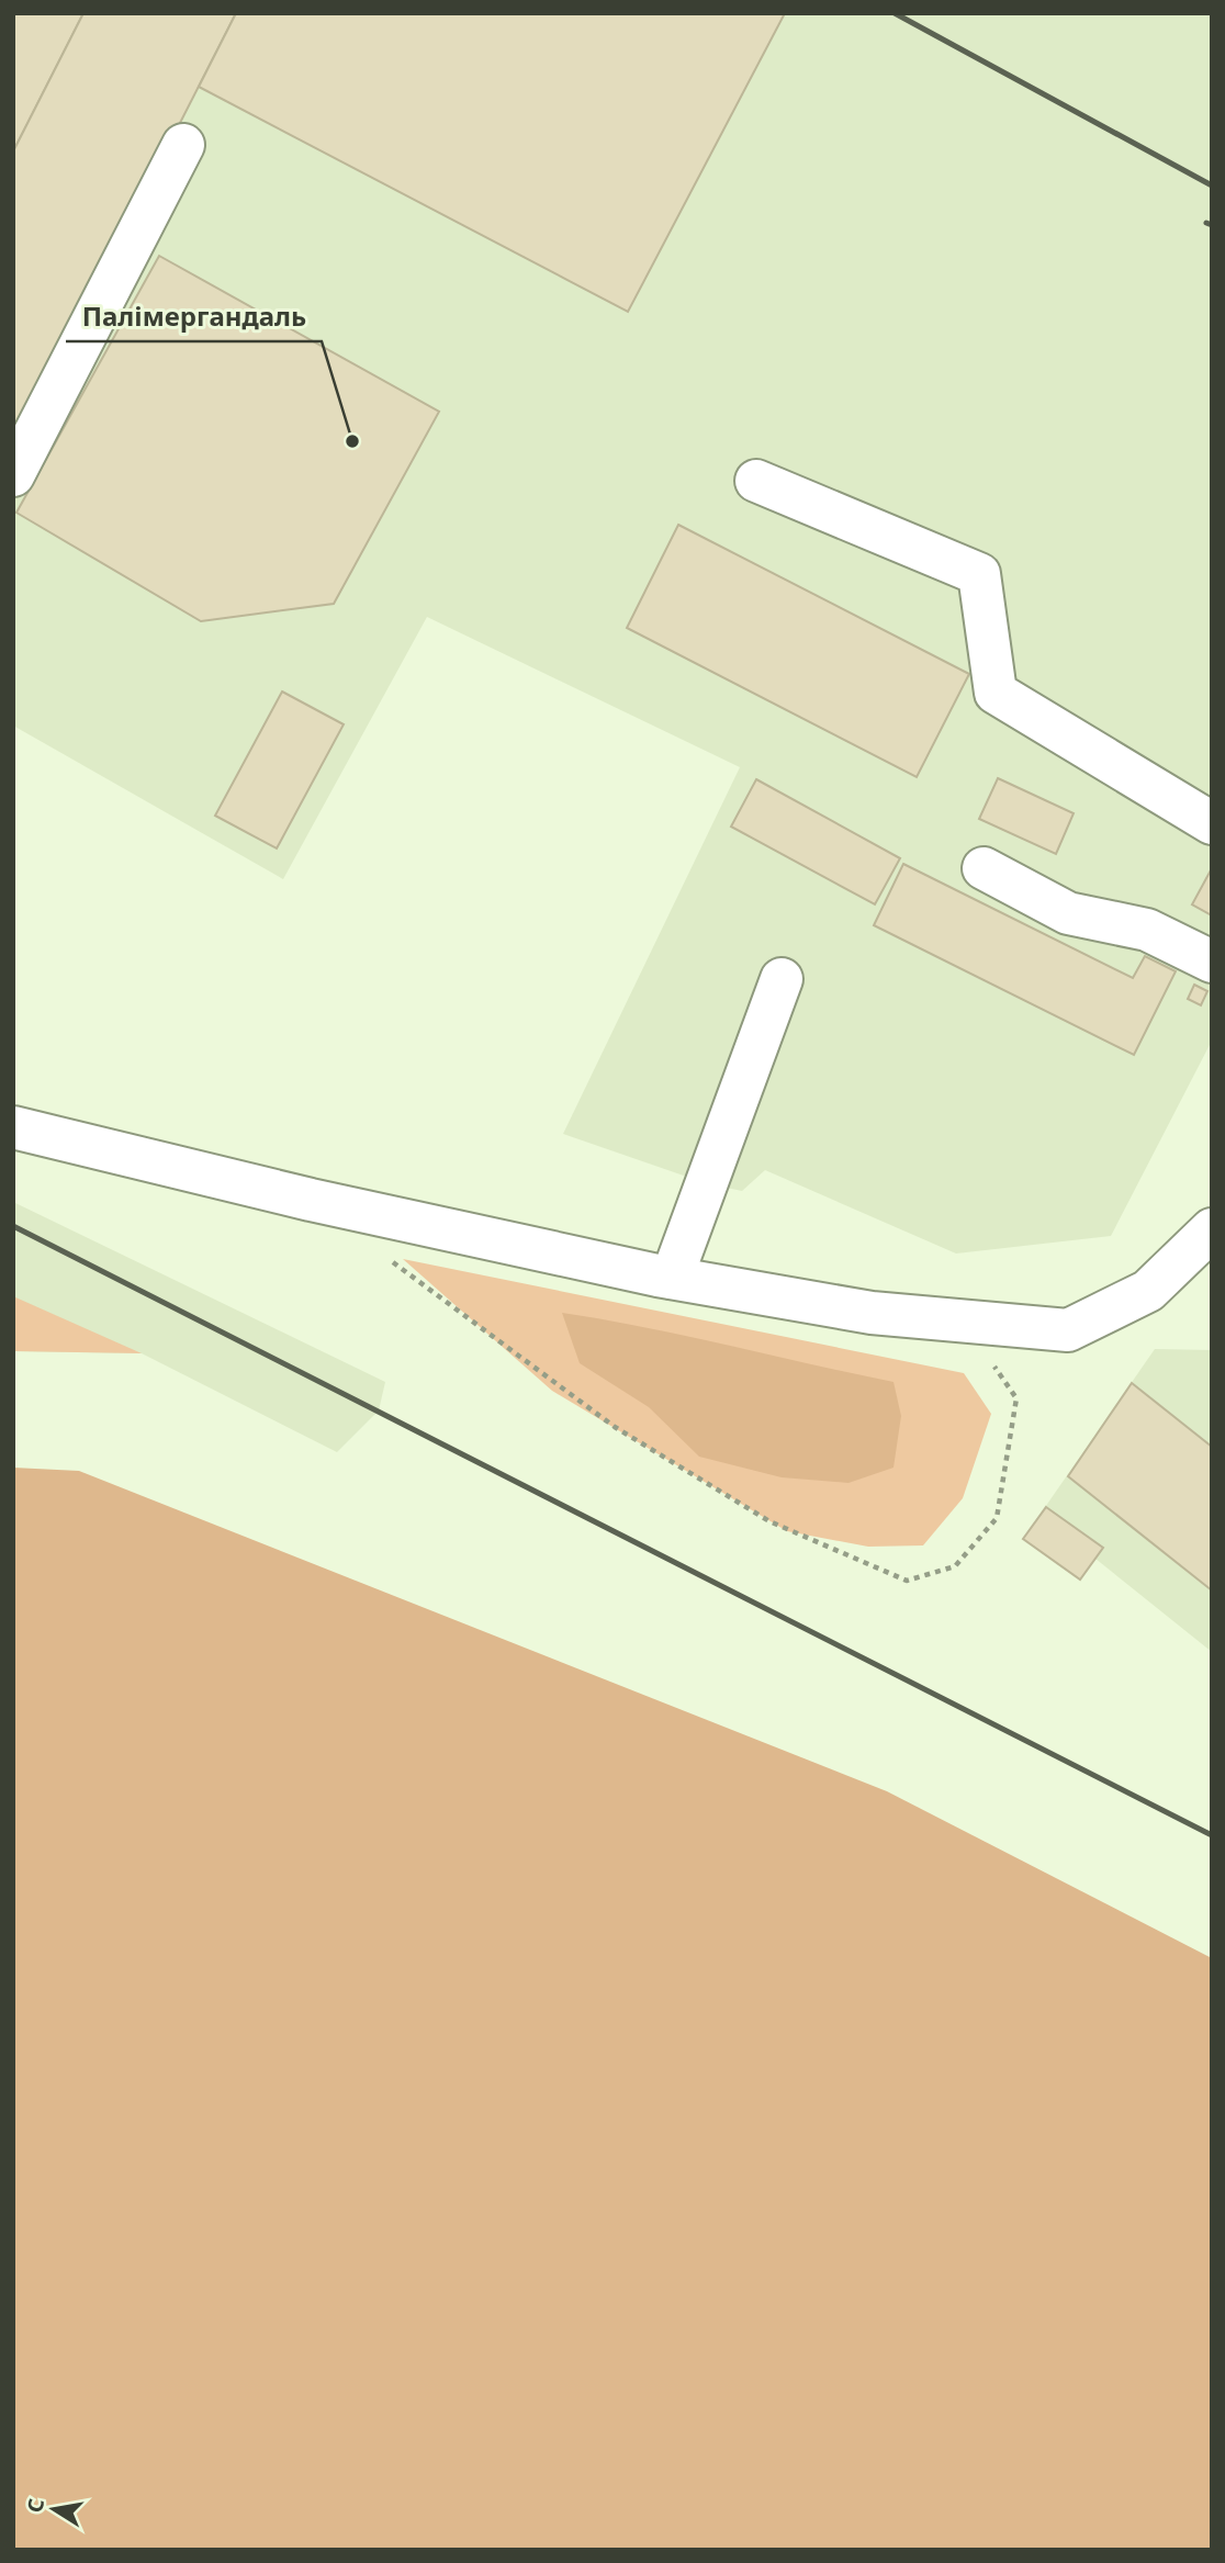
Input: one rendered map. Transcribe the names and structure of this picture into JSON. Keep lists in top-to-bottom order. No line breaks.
{"places":["Палімергандаль"],"north":"left"}
